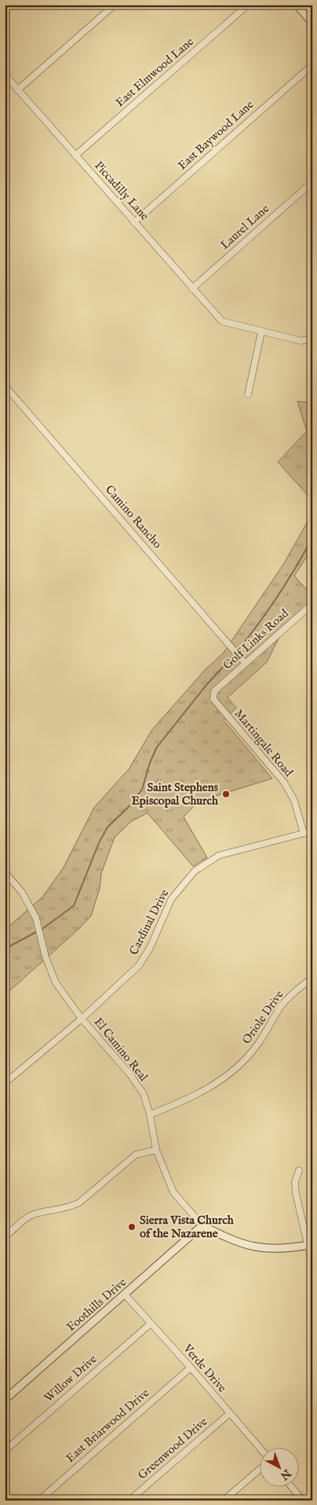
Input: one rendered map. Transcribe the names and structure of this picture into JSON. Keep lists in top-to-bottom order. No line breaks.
{"streets":{"street":["East Elmwood Lane","East Baywood Lane","Piccadilly Lane","Laurel Lane","Camino Rancho","Golf Links Road","Martingale Road","Cardinal Drive","Oriole Drive","El Camino Real","Foothills Drive","Verde Drive","Willow Drive","East Briarwood Drive","Greenwood Drive"]},"crossings":[["East Elmwood Lane","Piccadilly Lane"],["East Baywood Lane","Piccadilly Lane"],["Piccadilly Lane","Laurel Lane"],["Camino Rancho","Golf Links Road"],["Golf Links Road","Martingale Road"],["Martingale Road","Cardinal Drive"],["Cardinal Drive","El Camino Real"],["Oriole Drive","El Camino Real"],["El Camino Real","Foothills Drive"],["Foothills Drive","Verde Drive"],["Verde Drive","Willow Drive"],["Verde Drive","East Briarwood Drive"],["Verde Drive","Greenwood Drive"]],"places":["Saint Stephens Episcopal Church","Sierra Vista Church of the Nazarene"],"north":"bottom right"}
